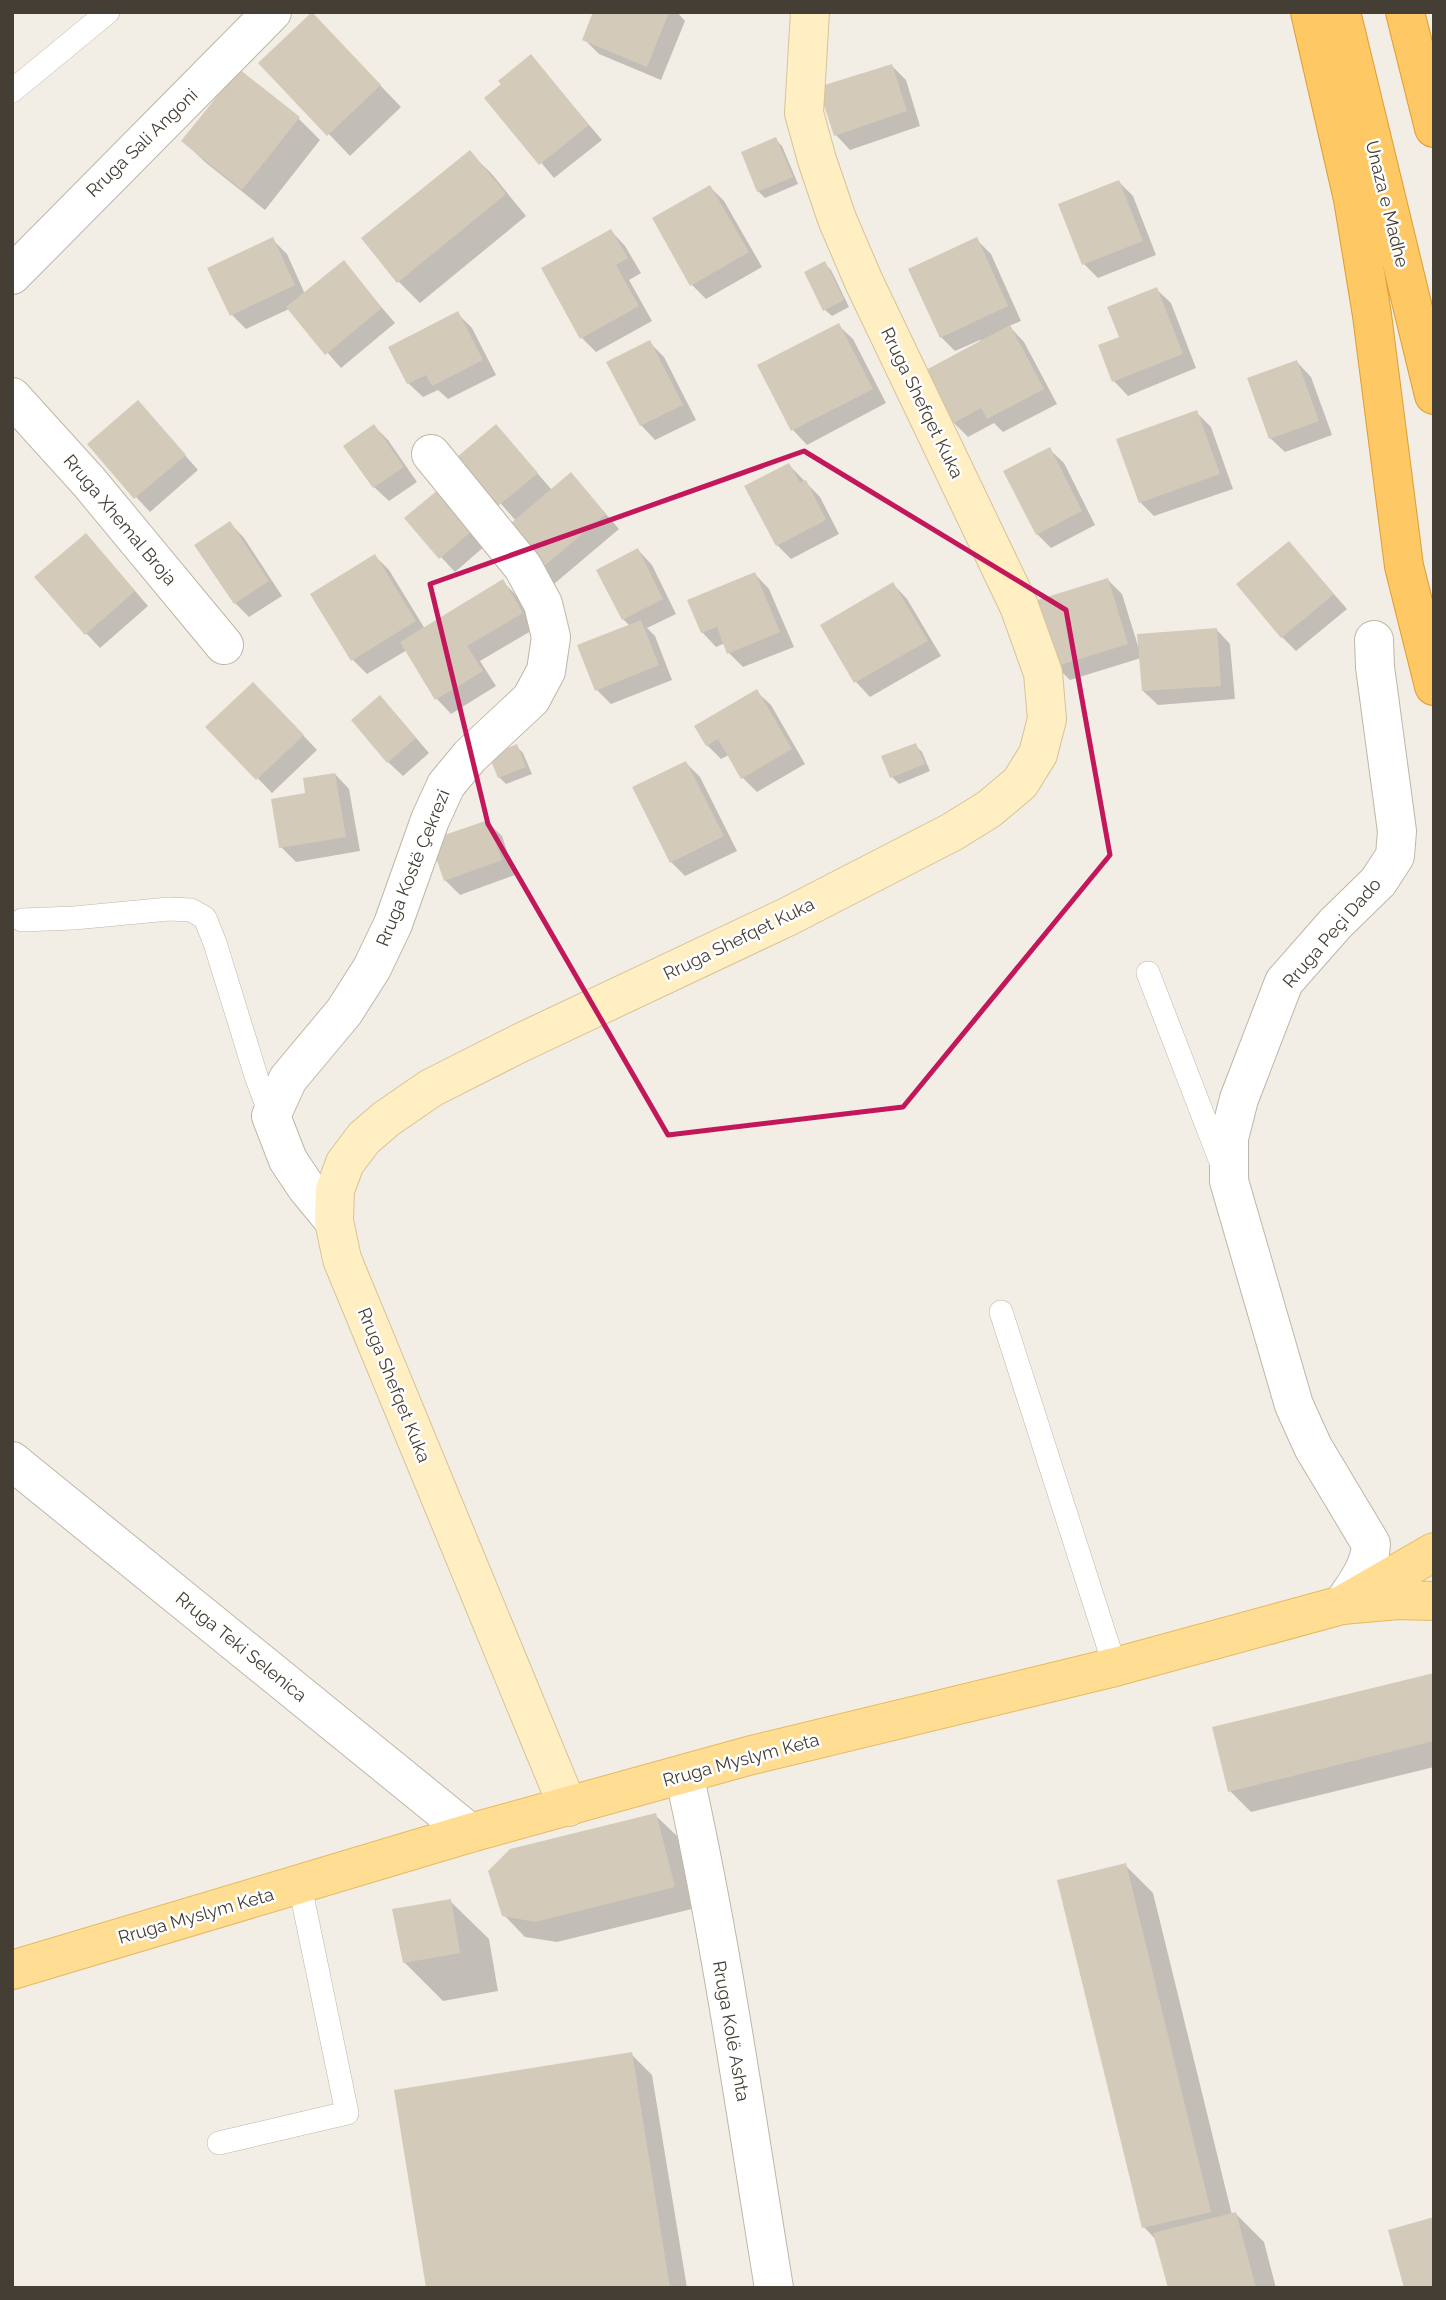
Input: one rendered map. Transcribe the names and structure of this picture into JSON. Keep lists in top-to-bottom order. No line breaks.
{"streets":{"highway":["Unaza e Madhe"],"main road":["Rruga Myslym Keta"],"street":["Rruga Sali Angoni","Rruga Shefqet Kuka","Rruga Xhemal Broja","Rruga Kostë Çekrezi","Rruga Peçi Dado","Rruga Teki Selenica","Rruga Kolë Ashta"]},"crossings":[["Rruga Shefqet Kuka","Rruga Myslym Keta"],["Rruga Peçi Dado","Rruga Myslym Keta"],["Rruga Teki Selenica","Rruga Myslym Keta"],["Rruga Myslym Keta","Rruga Kolë Ashta"]]}
